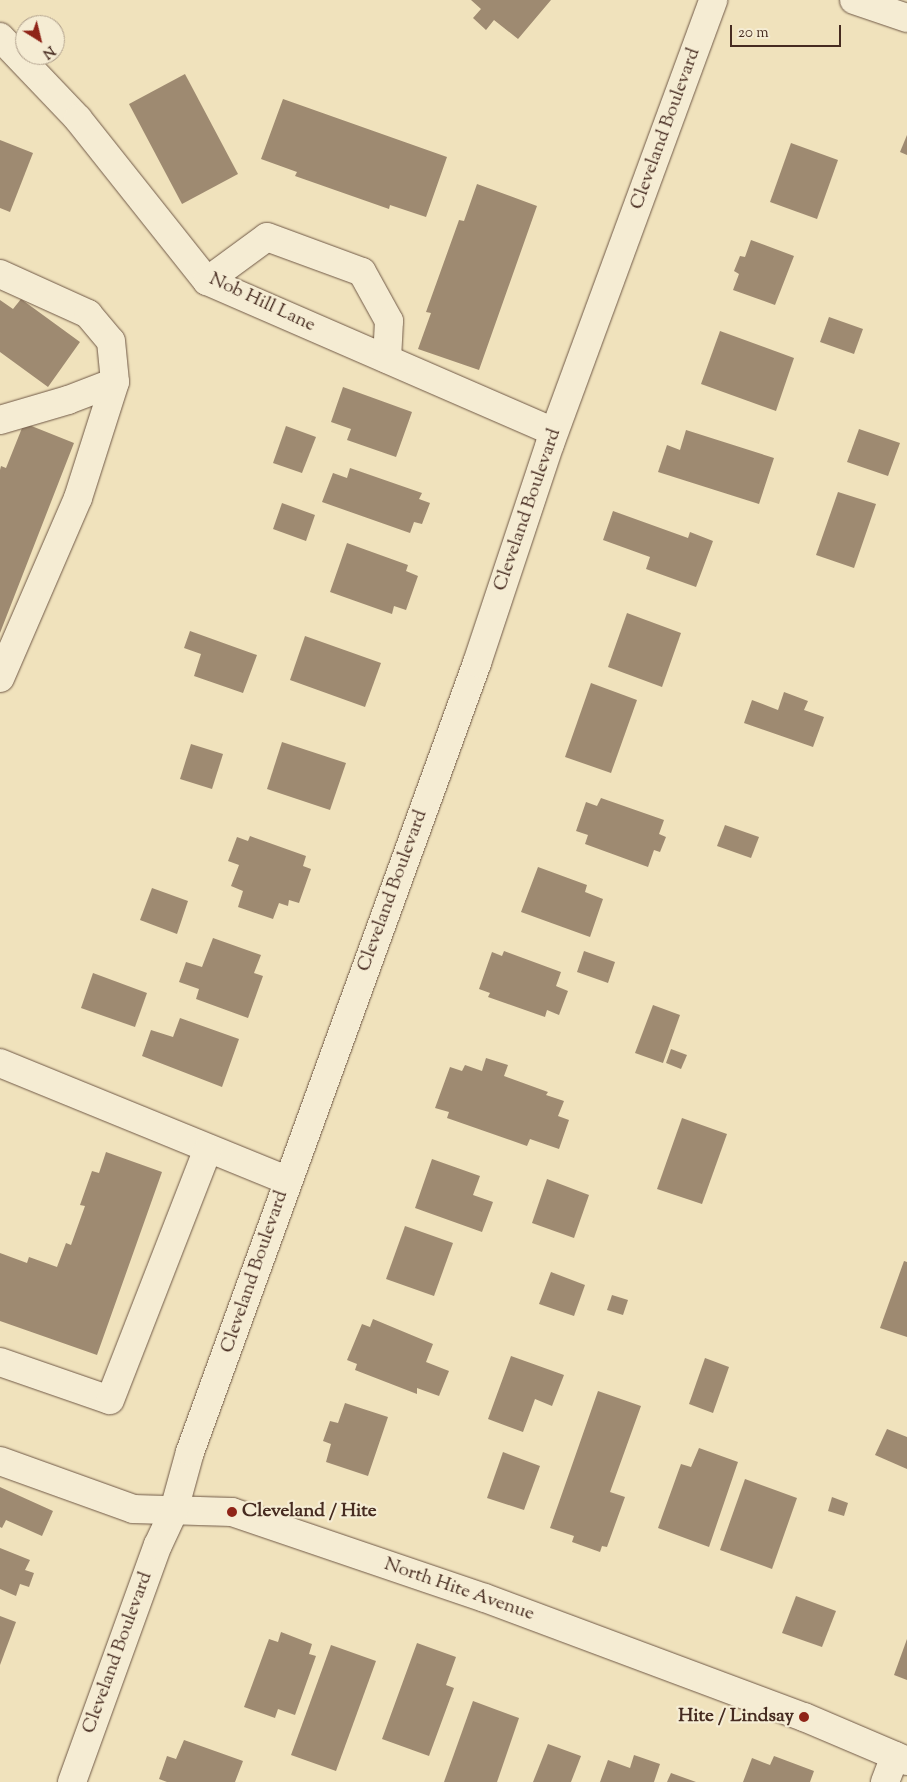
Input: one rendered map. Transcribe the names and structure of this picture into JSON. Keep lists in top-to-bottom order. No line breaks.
{"streets":{"street":["Cleveland Boulevard","Nob Hill Lane","North Hite Avenue"]},"crossings":[["Cleveland Boulevard","Nob Hill Lane"],["Cleveland Boulevard","North Hite Avenue"]],"places":["Cleveland / Hite","Hite / Lindsay"],"scale_bar":"20 m","north":"bottom right"}
